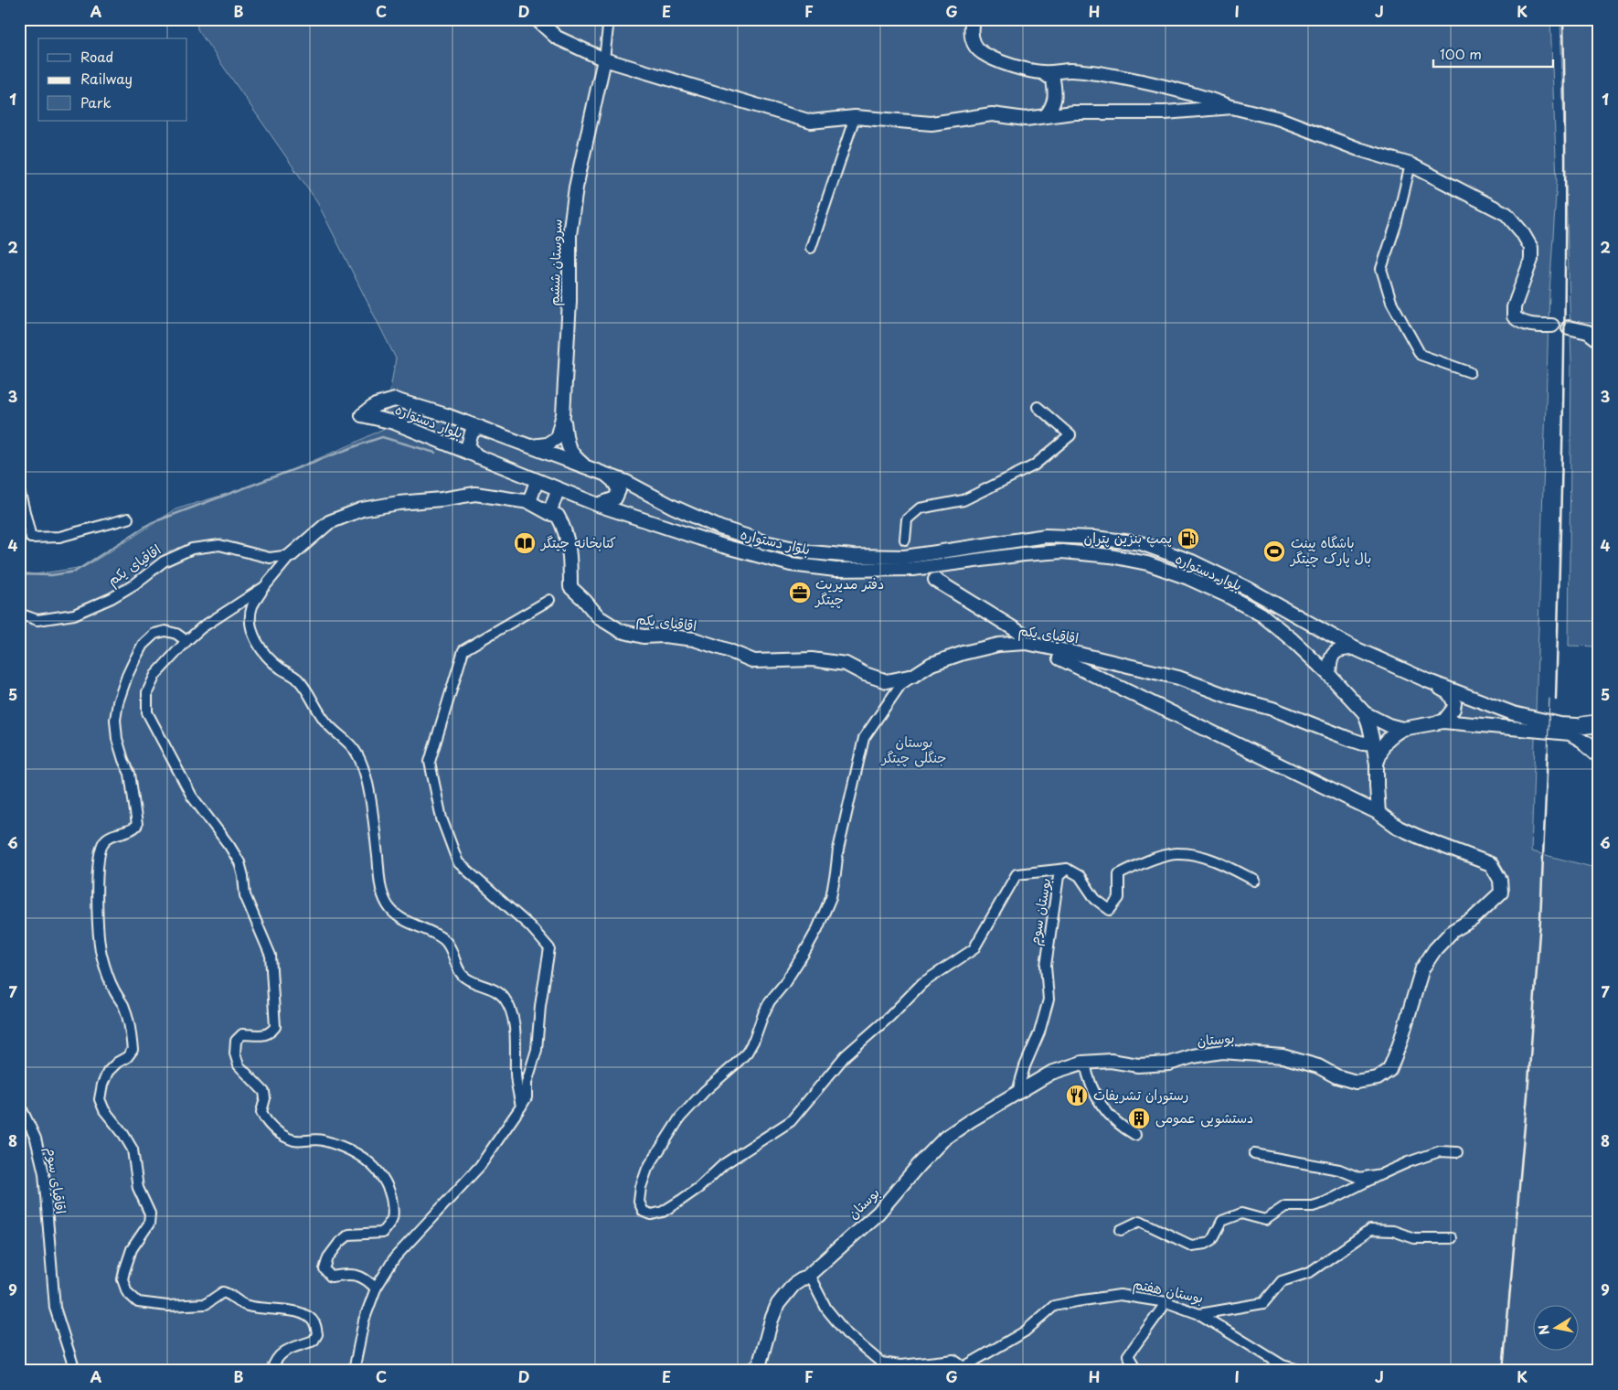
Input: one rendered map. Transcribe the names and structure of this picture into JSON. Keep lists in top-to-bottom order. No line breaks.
{"streets":{"street":["سروستان ششم","بلوار دستواره","اقاقیای یکم","بوستان سوم","بوستان","اقاقیای سوم","بوستان هفتم"]},"crossings":[["بوستان سوم","بوستان"]],"parks":["بوستان جنگلی چیتگر"],"places":{"fuel station":["پمپ بنزین پتران"],"library":["کتابخانه چیتگر"],"sports":["باشگاه پینت بال پارک چیتگر"],"office":["دفتر مدیریت چیتگر"],"restaurant":["رستوران تشریفات"],"building":["دستشویی عمومی"]},"legend":["Road","Railway","Park"],"scale_bar":"100 m","north":"left","grid":{"columns":["A","B","C","D","E","F","G","H","I","J","K"],"rows":["1","2","3","4","5","6","7","8","9"]}}
